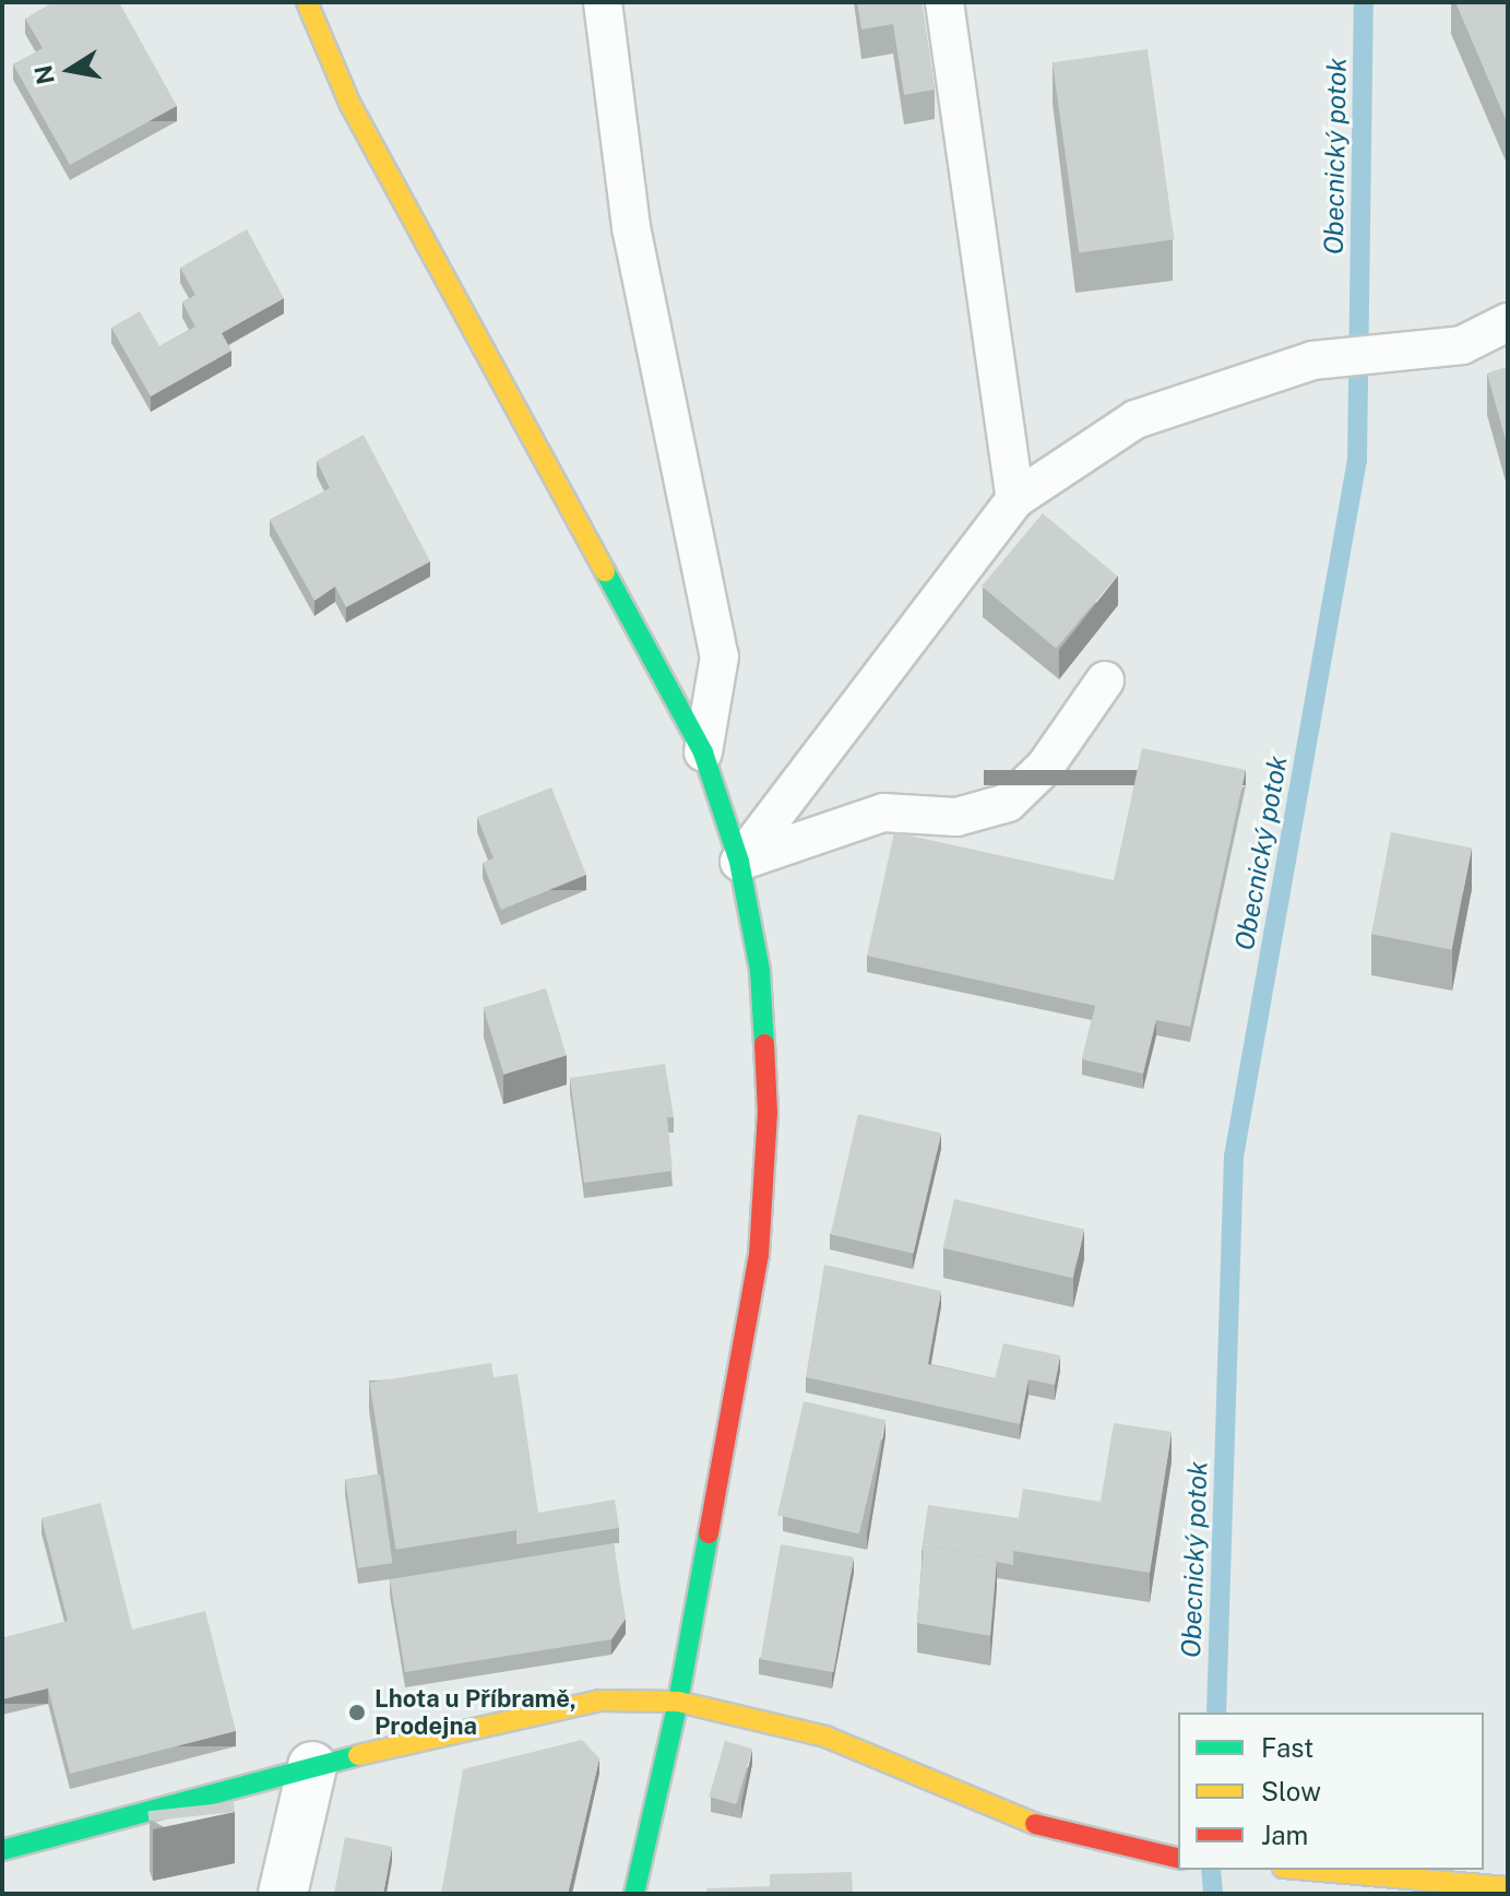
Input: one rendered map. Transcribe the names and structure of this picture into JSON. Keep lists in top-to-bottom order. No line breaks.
{"water":["Obecnický potok"],"places":["Lhota u Příbramě, Prodejna"],"legend":["Fast","Slow","Jam"],"north":"left"}
